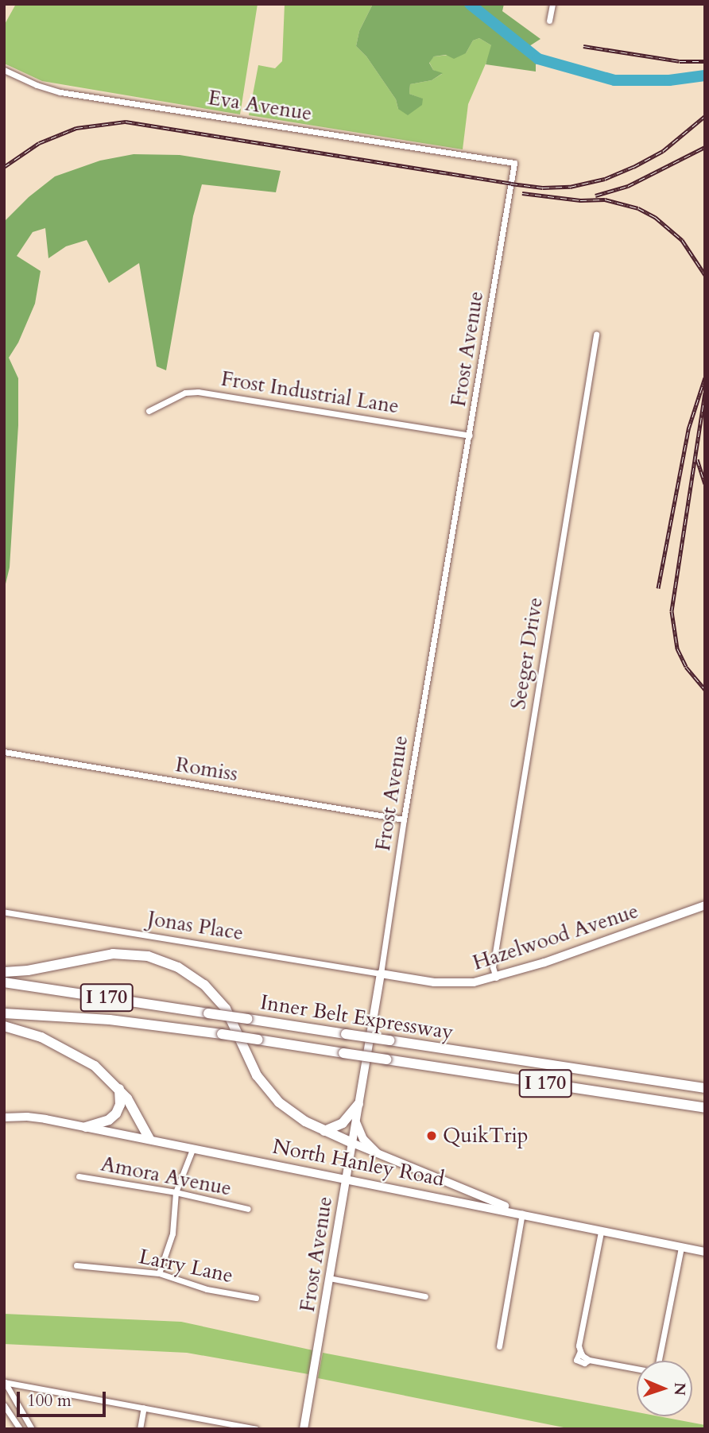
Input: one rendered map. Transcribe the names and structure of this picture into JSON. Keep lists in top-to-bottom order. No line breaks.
{"streets":{"highway":["I 170","Inner Belt Expressway"],"main road":["North Hanley Road"],"street":["Eva Avenue","Frost Avenue","Frost Industrial Lane","Seeger Drive","Romiss","Jonas Place","Hazelwood Avenue","Amora Avenue","Larry Lane"]},"crossings":[["Eva Avenue","Frost Avenue"],["Frost Avenue","Frost Industrial Lane"],["Frost Avenue","Romiss"],["Frost Avenue","Jonas Place"],["Frost Avenue","Hazelwood Avenue"],["Frost Avenue","North Hanley Road"],["Seeger Drive","Hazelwood Avenue"],["Jonas Place","Hazelwood Avenue"]],"places":["QuikTrip"],"scale_bar":"100 m","north":"right"}
